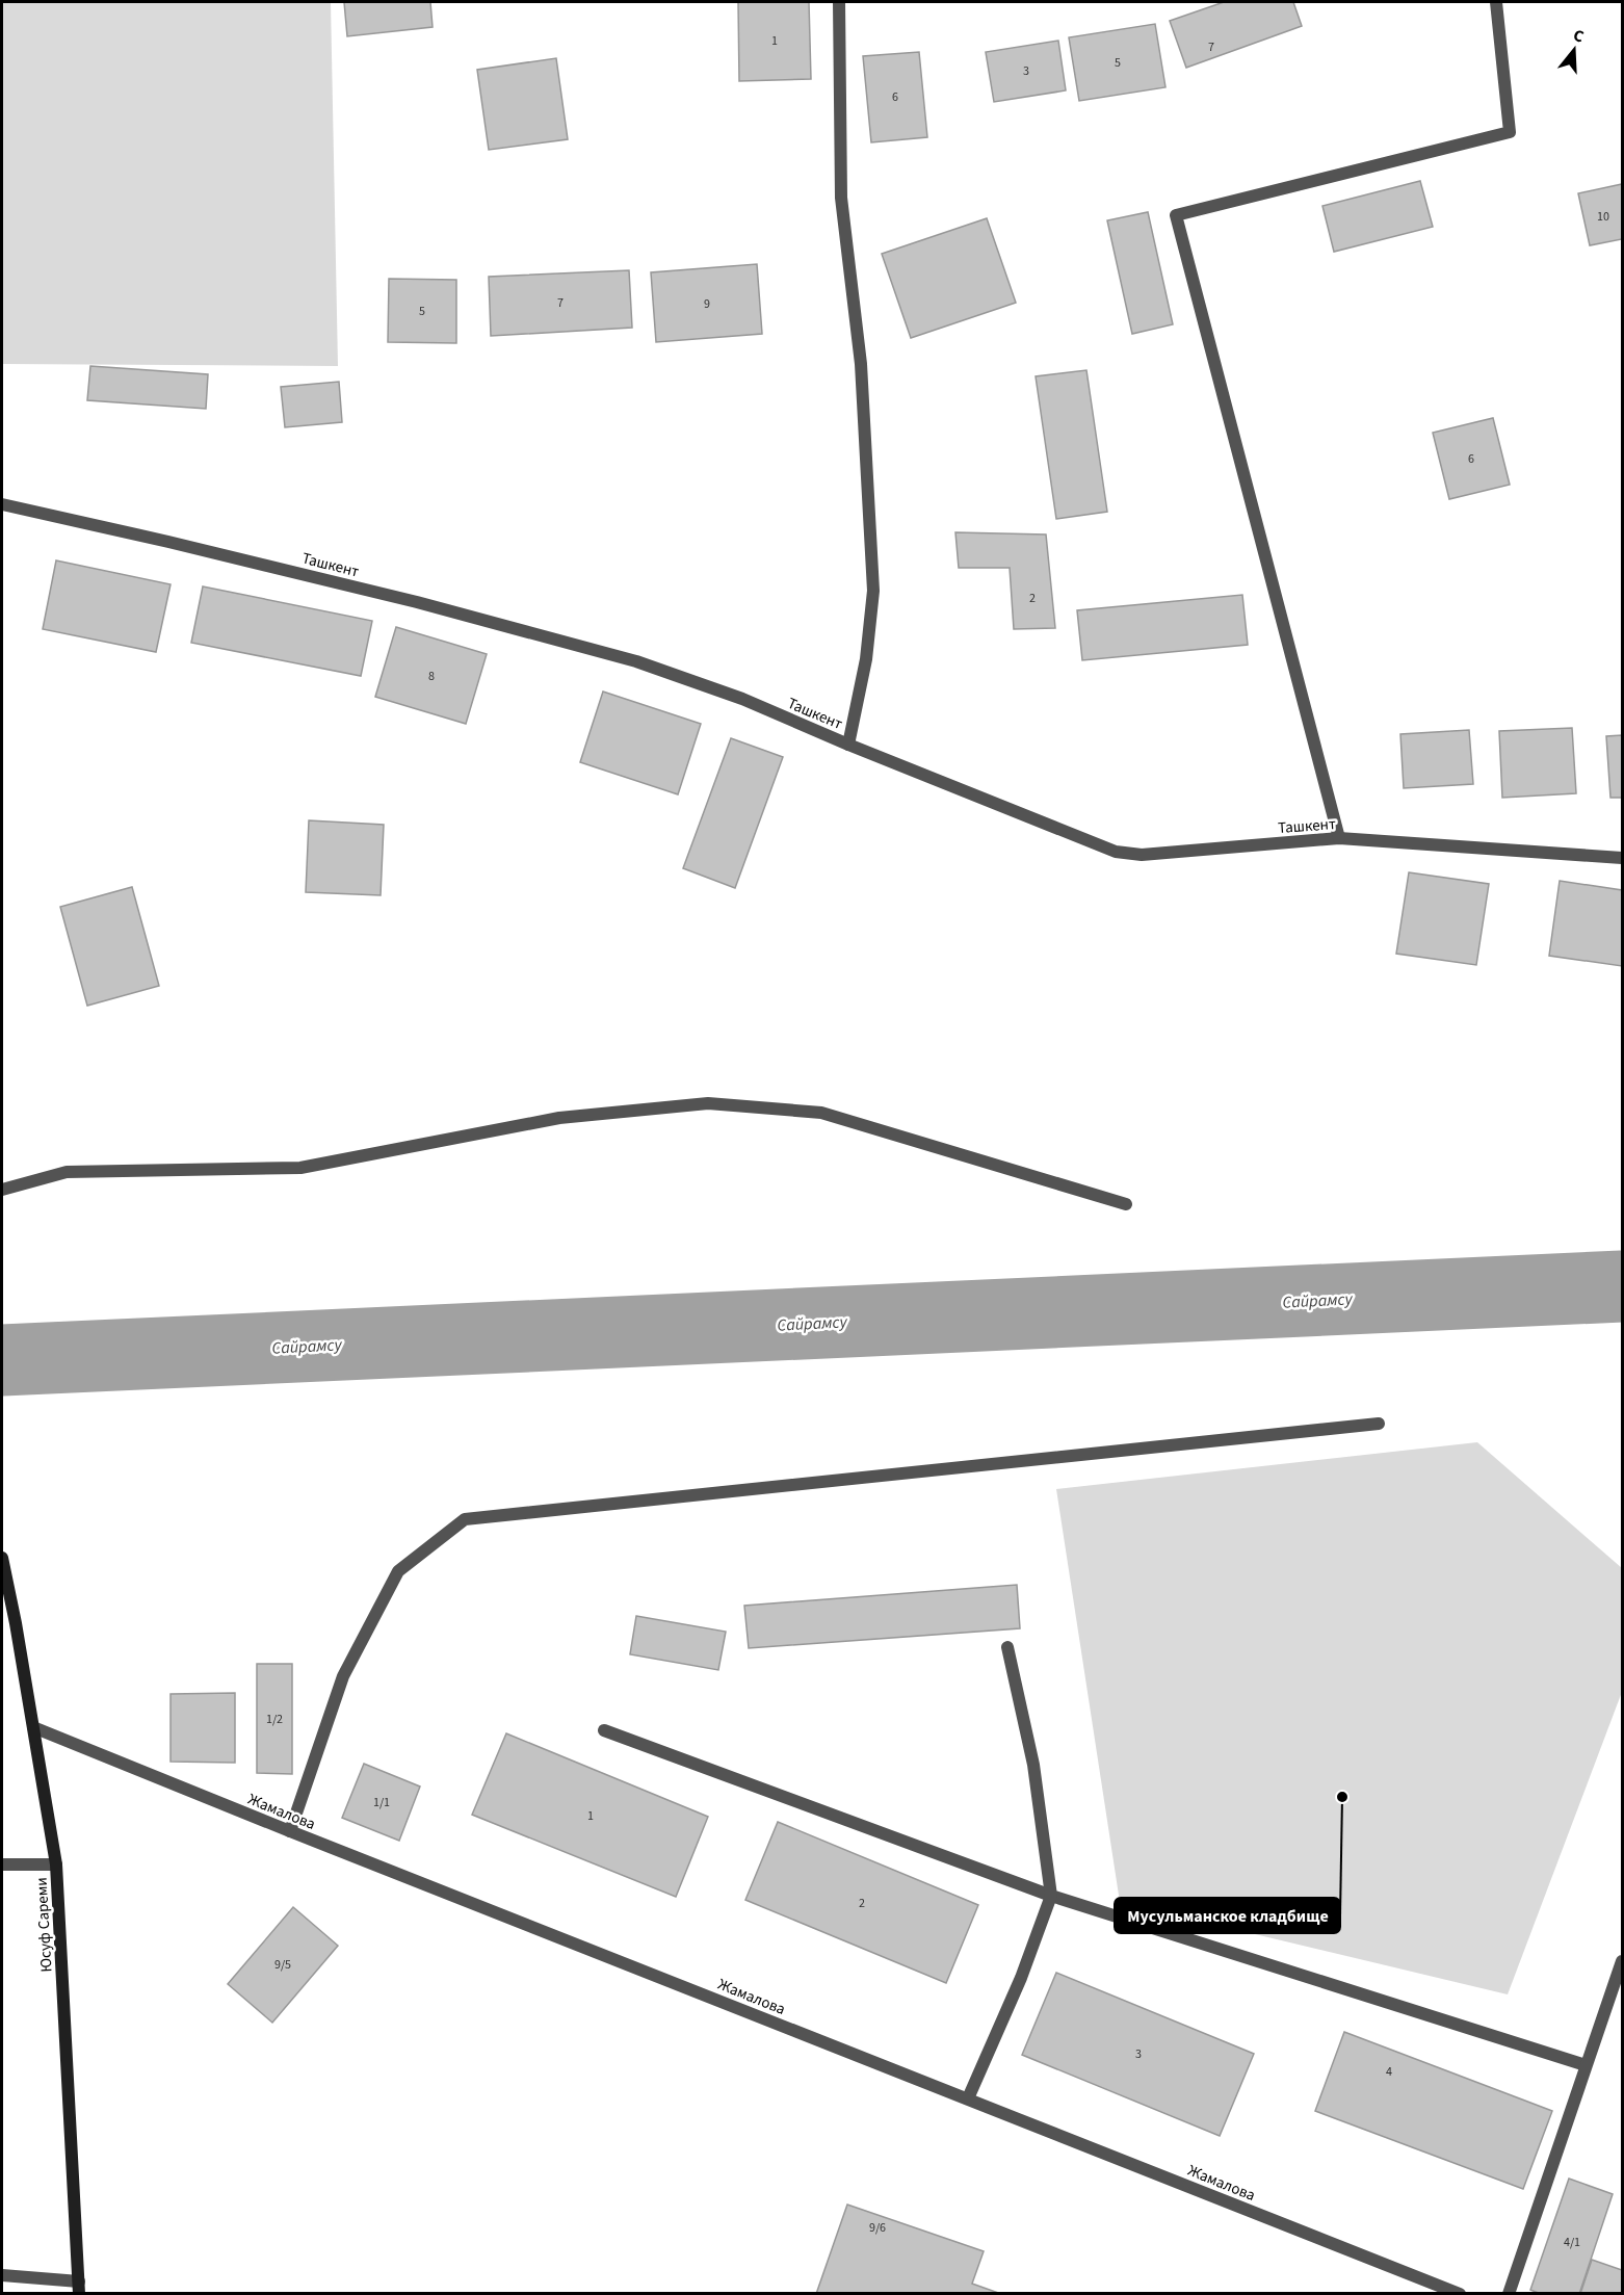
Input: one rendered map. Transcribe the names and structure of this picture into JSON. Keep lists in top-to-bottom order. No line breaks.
{"streets":{"main road":["Юсуф Сареми"],"street":["Ташкент","Жамалова"]},"crossings":[["Жамалова","Юсуф Сареми"]],"water":["Сайрамсу"],"places":["Мусульманское кладбище"],"house_numbers":["1","7","5","3","6","10","7","9","5","6","2","8","1/2","1/1","1","2","9/5","3","4","9/6","4/1"],"north":"top"}
